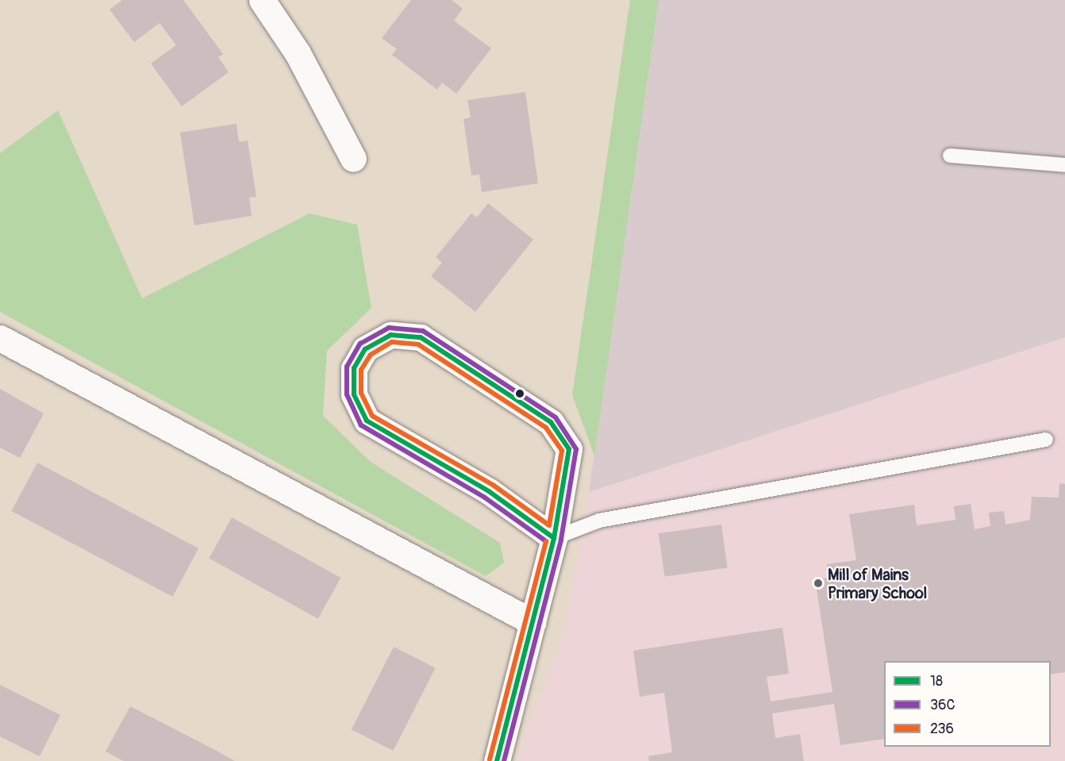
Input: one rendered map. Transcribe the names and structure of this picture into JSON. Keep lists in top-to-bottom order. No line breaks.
{"places":["Mill of Mains Primary School"],"lines":["transit line 36C","transit line 18","transit line 236"],"legend":["18","36C","236"]}
